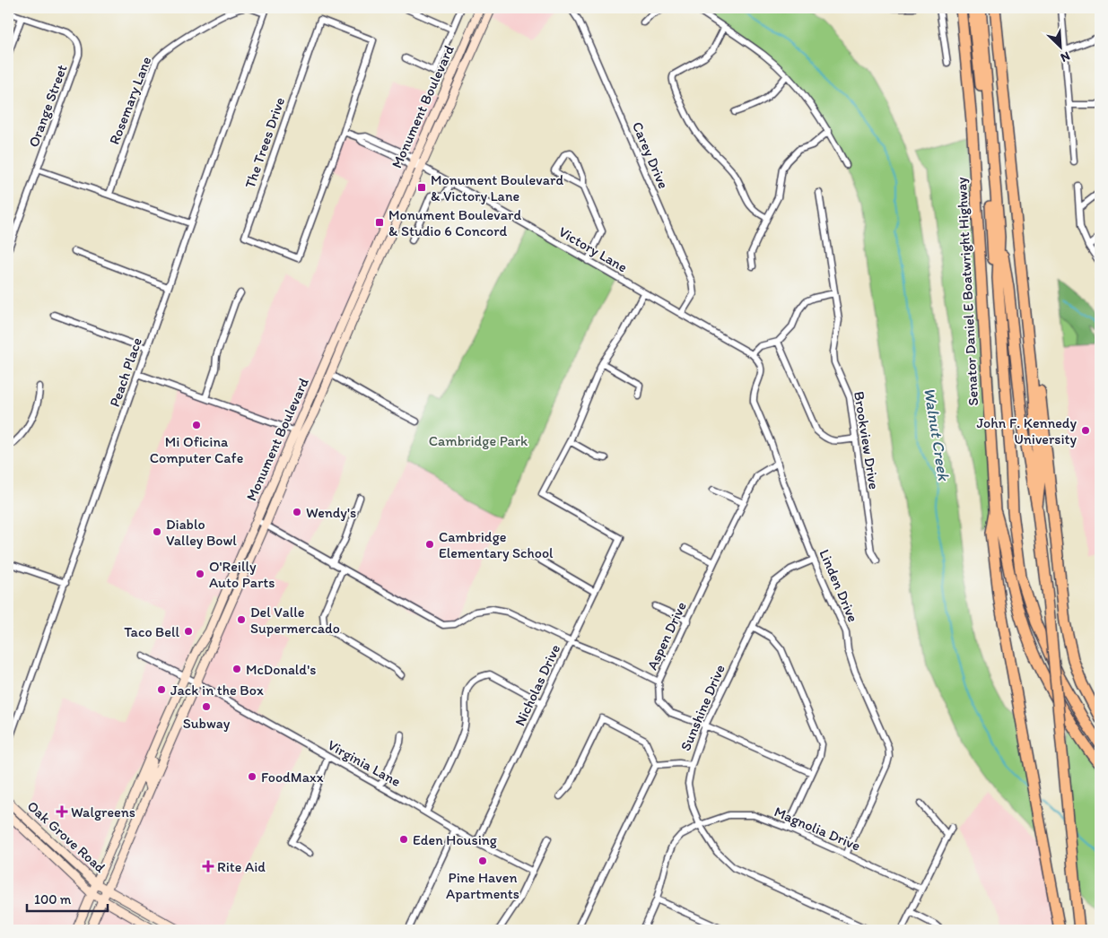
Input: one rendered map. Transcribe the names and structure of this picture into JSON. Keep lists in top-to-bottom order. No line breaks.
{"streets":{"highway":["Senator Daniel E Boatwright Highway"],"main road":["Monument Boulevard","Oak Grove Road"],"street":["Rosemary Lane","Orange Street","The Trees Drive","Carey Drive","Victory Lane","Peach Place","Brookview Drive","Linden Drive","Aspen Drive","Nicholas Drive","Sunshine Drive","Virginia Lane","Magnolia Drive"]},"crossings":[["Monument Boulevard","Victory Lane"],["Monument Boulevard","Virginia Lane"],["Monument Boulevard","Oak Grove Road"],["Carey Drive","Victory Lane"],["Victory Lane","Linden Drive"],["Linden Drive","Aspen Drive"],["Linden Drive","Sunshine Drive"],["Linden Drive","Magnolia Drive"],["Aspen Drive","Sunshine Drive"],["Nicholas Drive","Virginia Lane"],["Sunshine Drive","Magnolia Drive"]],"water":["Walnut Creek"],"parks":["Cambridge Park"],"places":{"transit":["Monument Boulevard & Victory Lane","Monument Boulevard & Studio 6 Concord"],"other":["Mi Oficina Computer Cafe","John F. Kennedy University","Wendy's","Diablo Valley Bowl","Cambridge Elementary School","O'Reilly Auto Parts","Del Valle Supermercado","Taco Bell","McDonald's","Jack in the Box","Subway","FoodMaxx","Eden Housing","Pine Haven Apartments"],"health":["Walgreens","Rite Aid"]},"scale_bar":"100 m","north":"bottom right"}
